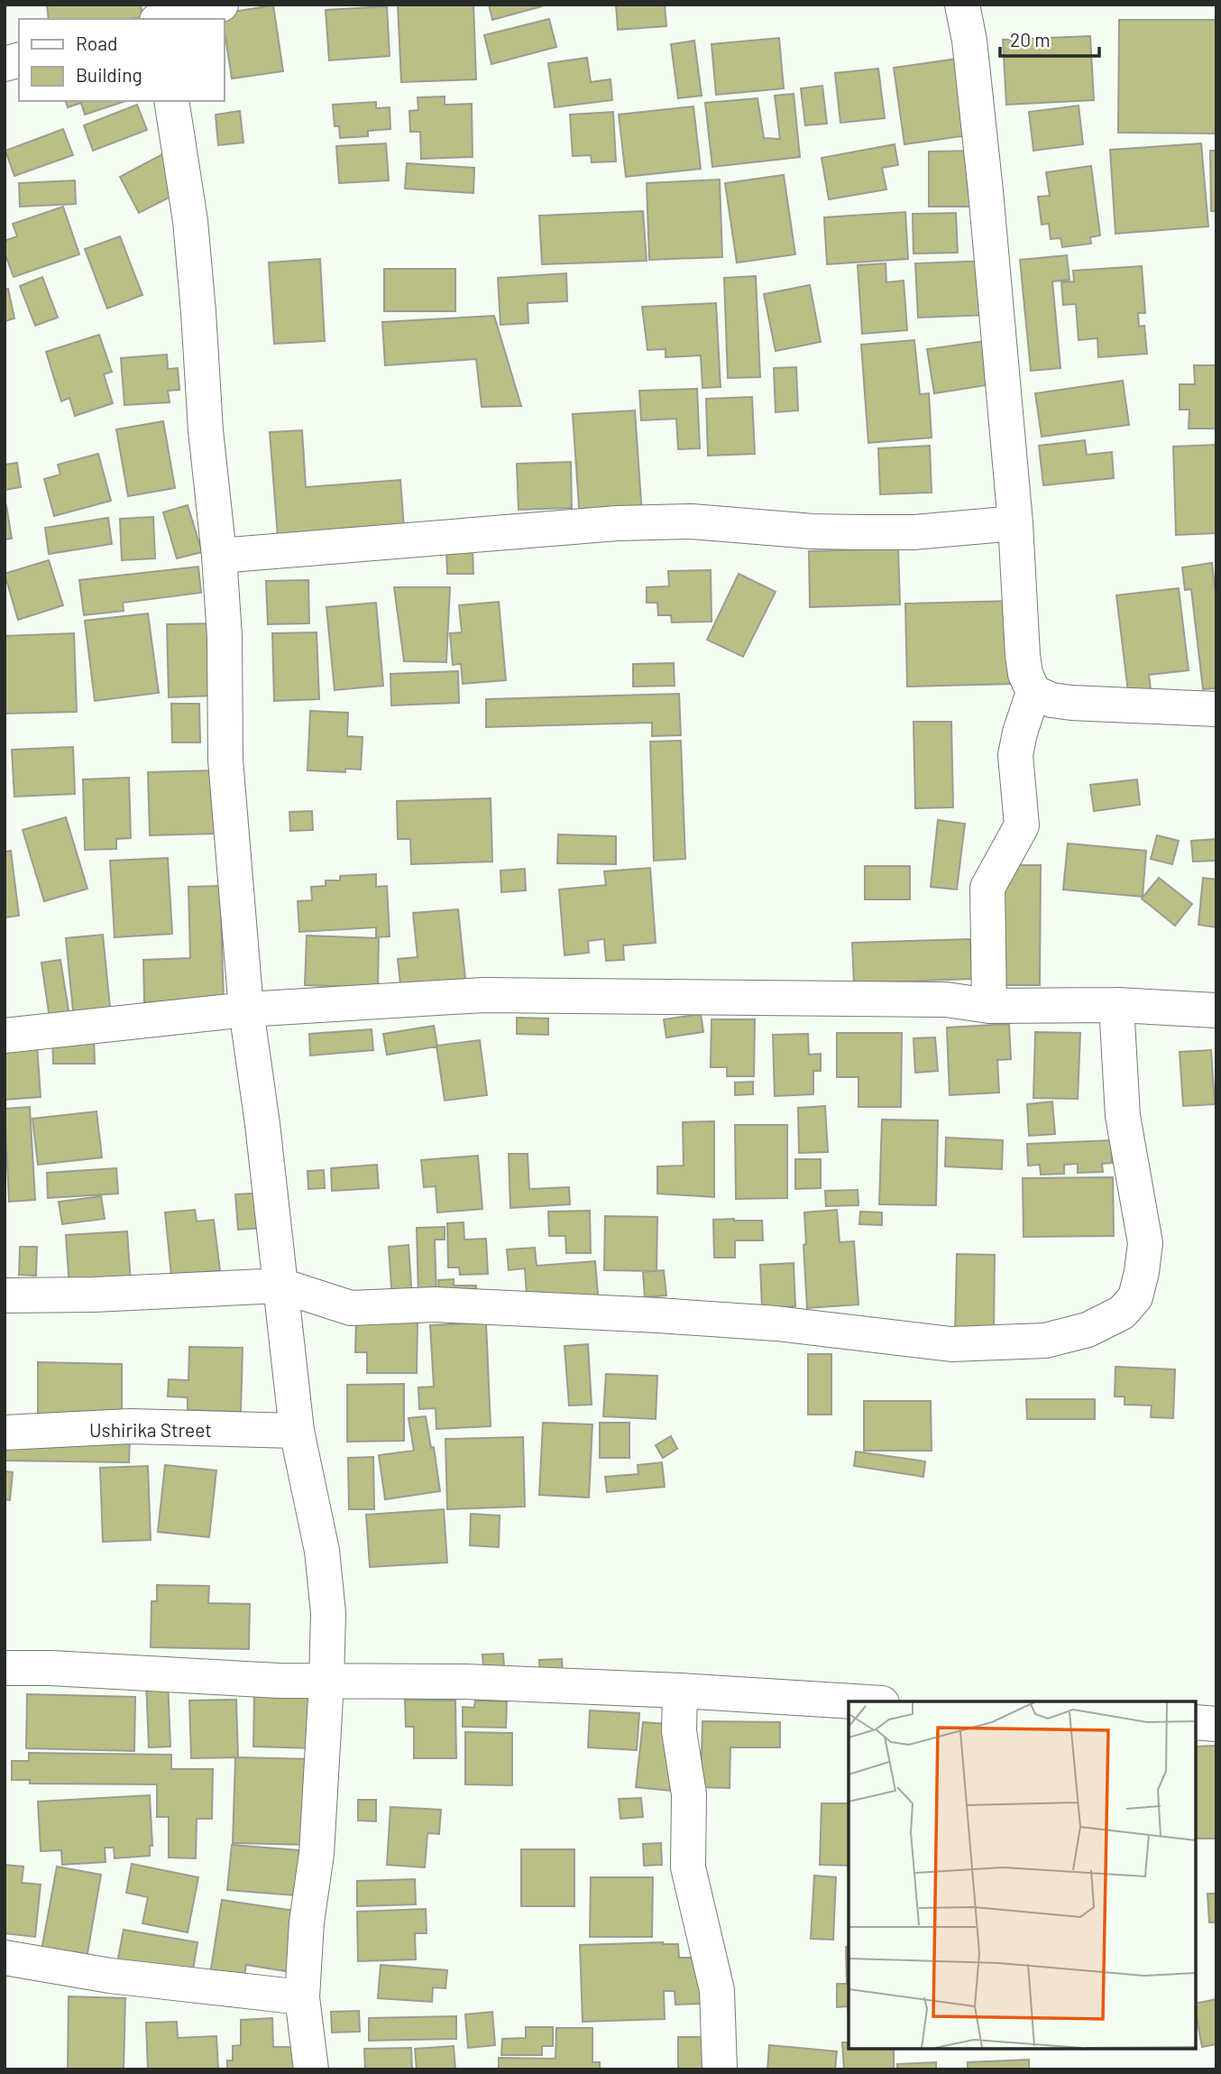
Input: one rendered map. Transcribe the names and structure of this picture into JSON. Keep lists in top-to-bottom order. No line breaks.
{"streets":{"street":["Ushirika Street"]},"legend":["Road","Building"],"scale_bar":"20 m"}
